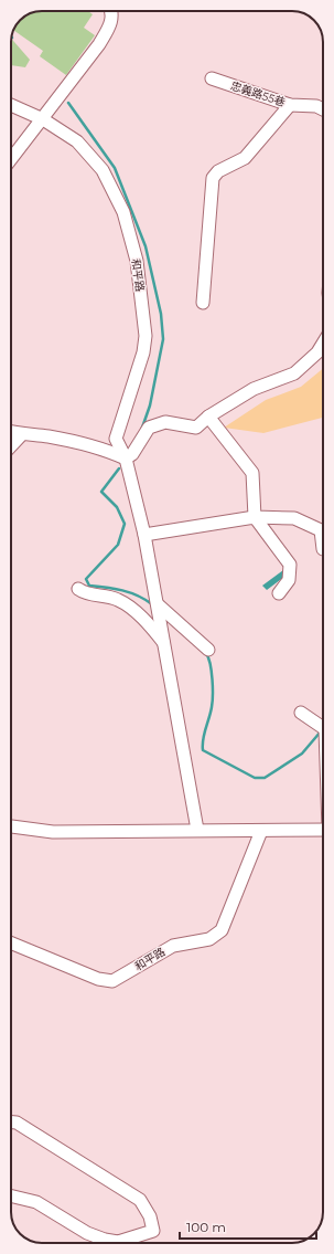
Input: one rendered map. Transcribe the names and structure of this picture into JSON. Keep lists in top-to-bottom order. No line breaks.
{"streets":{"street":["忠義路55巷","和平路"]},"scale_bar":"100 m"}
